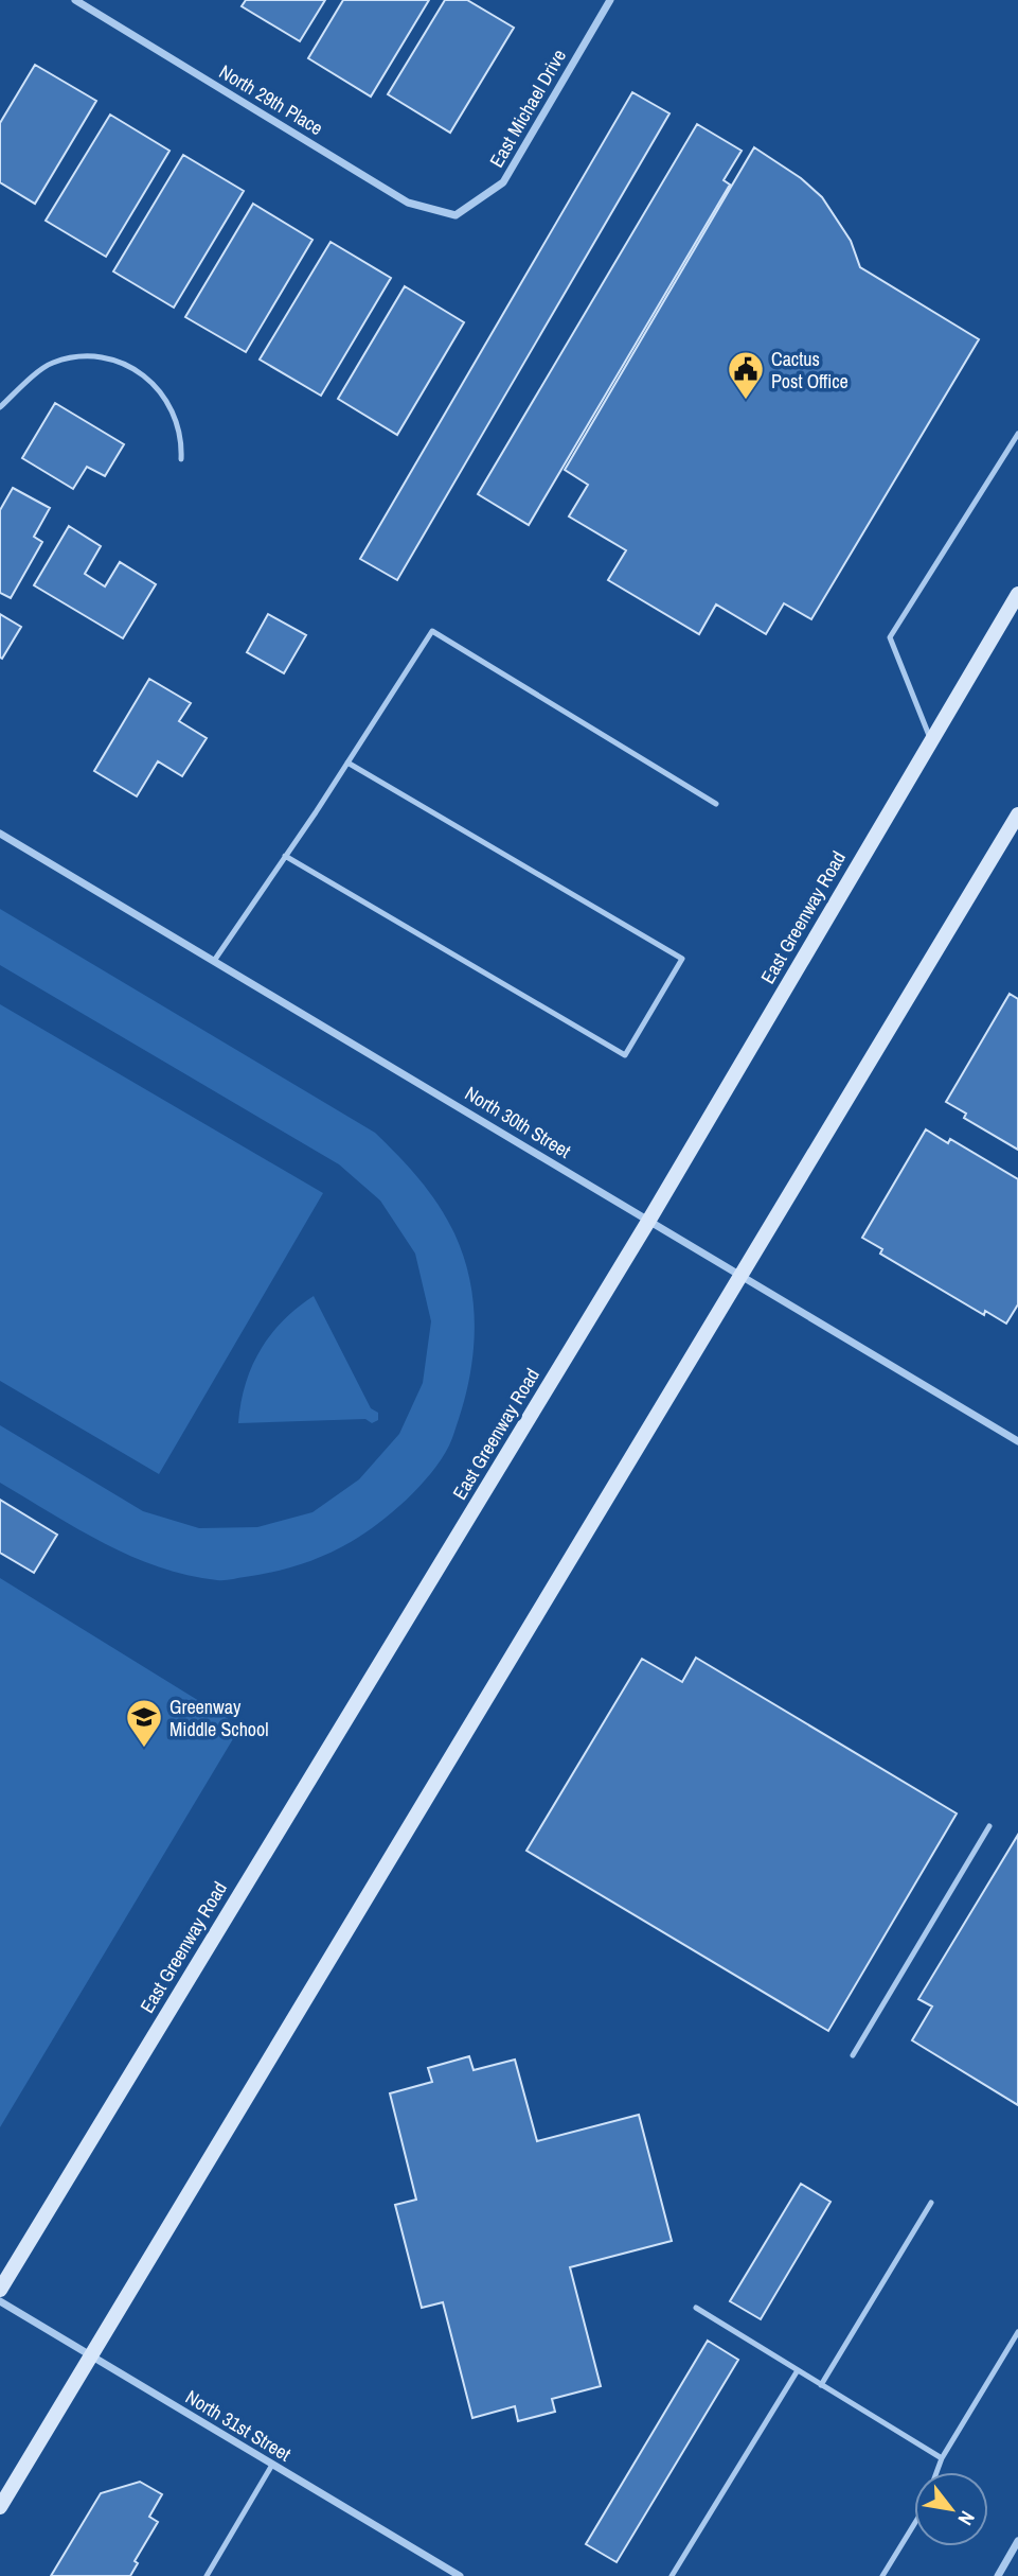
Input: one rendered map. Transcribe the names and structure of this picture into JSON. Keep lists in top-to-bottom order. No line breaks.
{"streets":{"main road":["East Greenway Road"],"street":["North 29th Place","East Michael Drive","North 30th Street","North 31st Street"]},"crossings":[["North 29th Place","East Michael Drive"],["East Greenway Road","North 30th Street"]],"places":{"public building":["Cactus Post Office"],"school or university":["Greenway Middle School"]},"north":"bottom right"}
